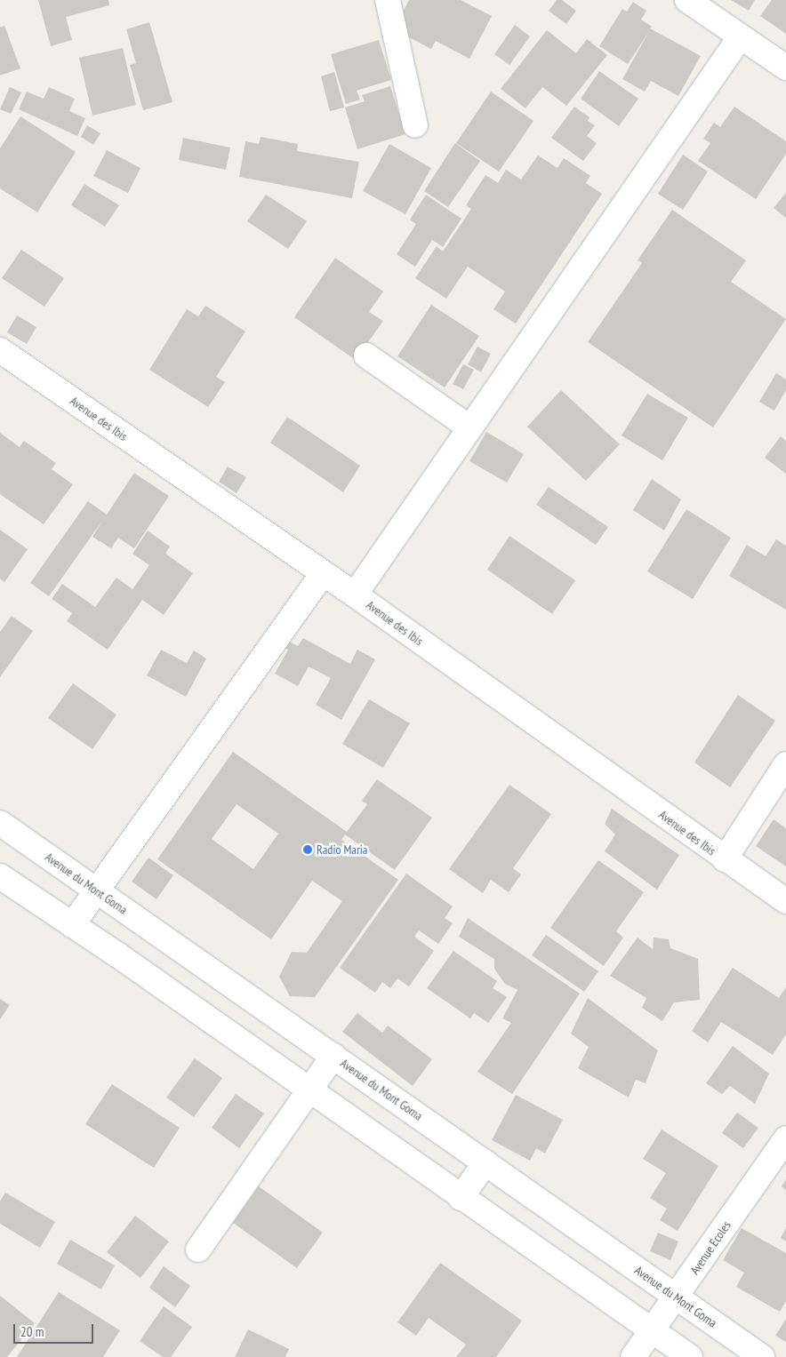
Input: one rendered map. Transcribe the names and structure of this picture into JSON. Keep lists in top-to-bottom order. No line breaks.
{"streets":{"street":["Avenue des Ibis","Avenue du Mont Goma","Avenue Ecoles"]},"crossings":[["Avenue du Mont Goma","Avenue Ecoles"]],"places":["Radio Maria"],"scale_bar":"20 m"}
